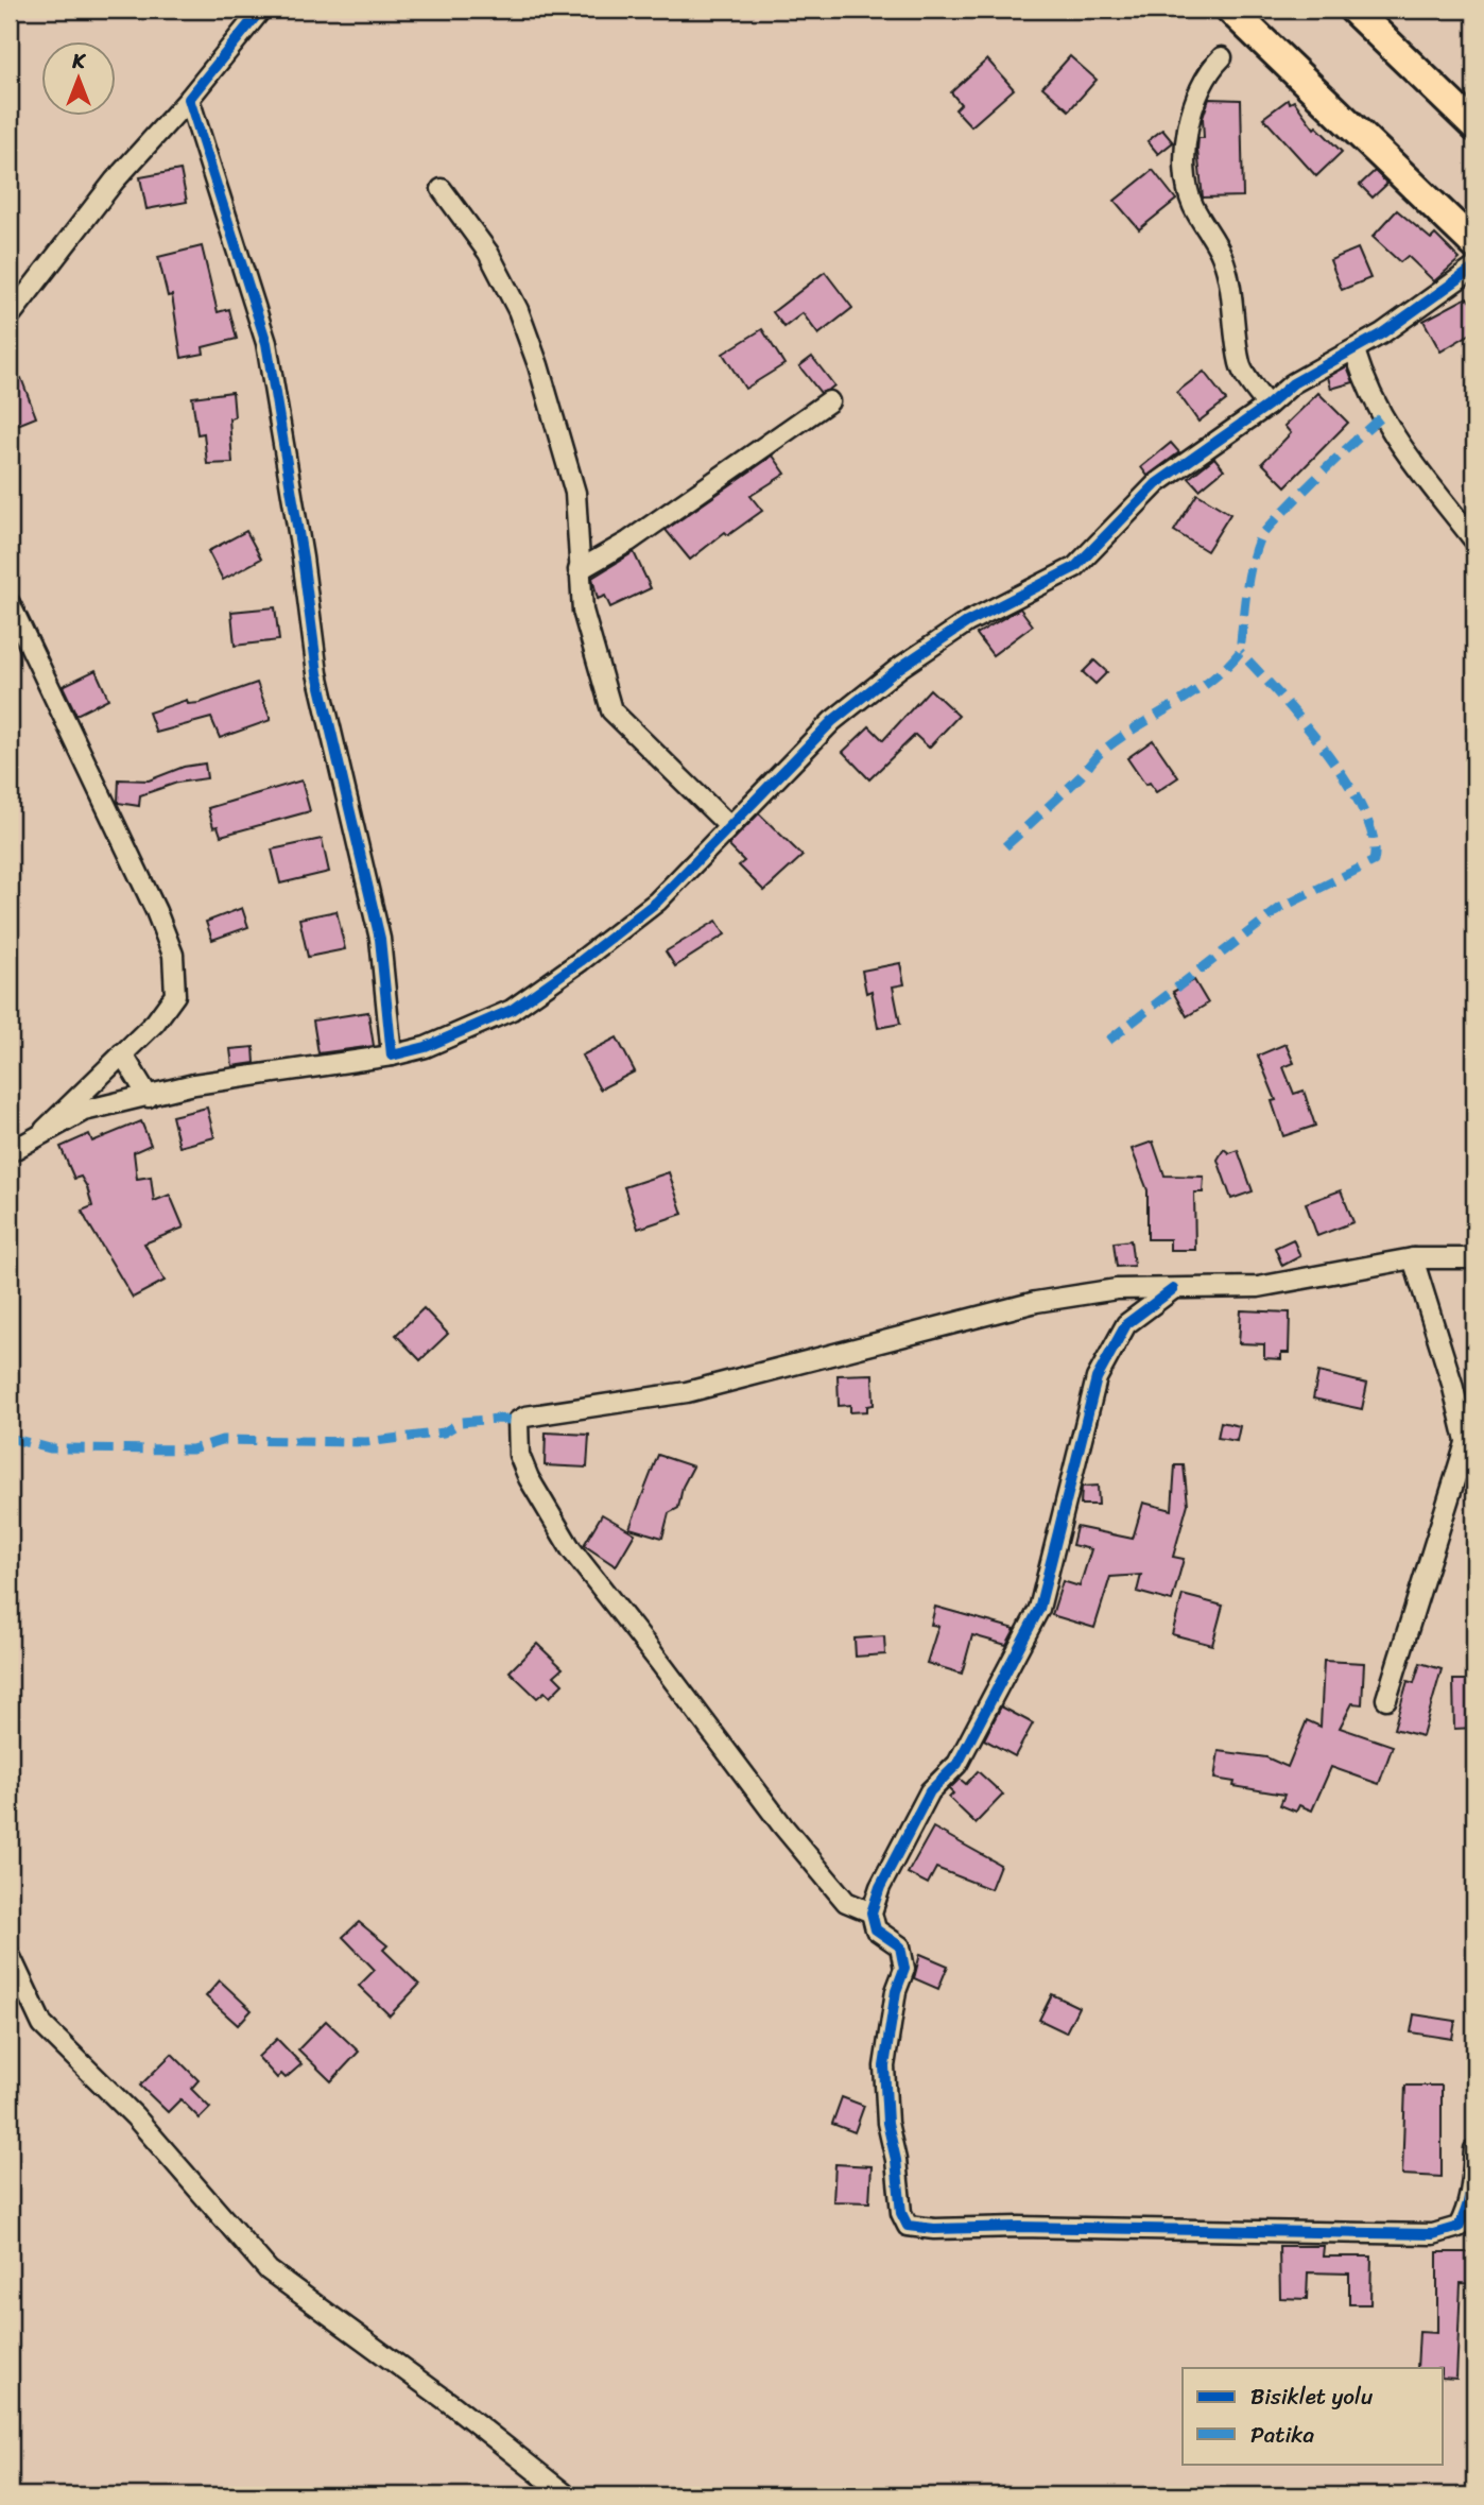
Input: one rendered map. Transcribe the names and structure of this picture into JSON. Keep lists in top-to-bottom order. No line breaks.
{"legend":["Bisiklet yolu","Patika"],"north":"top"}
